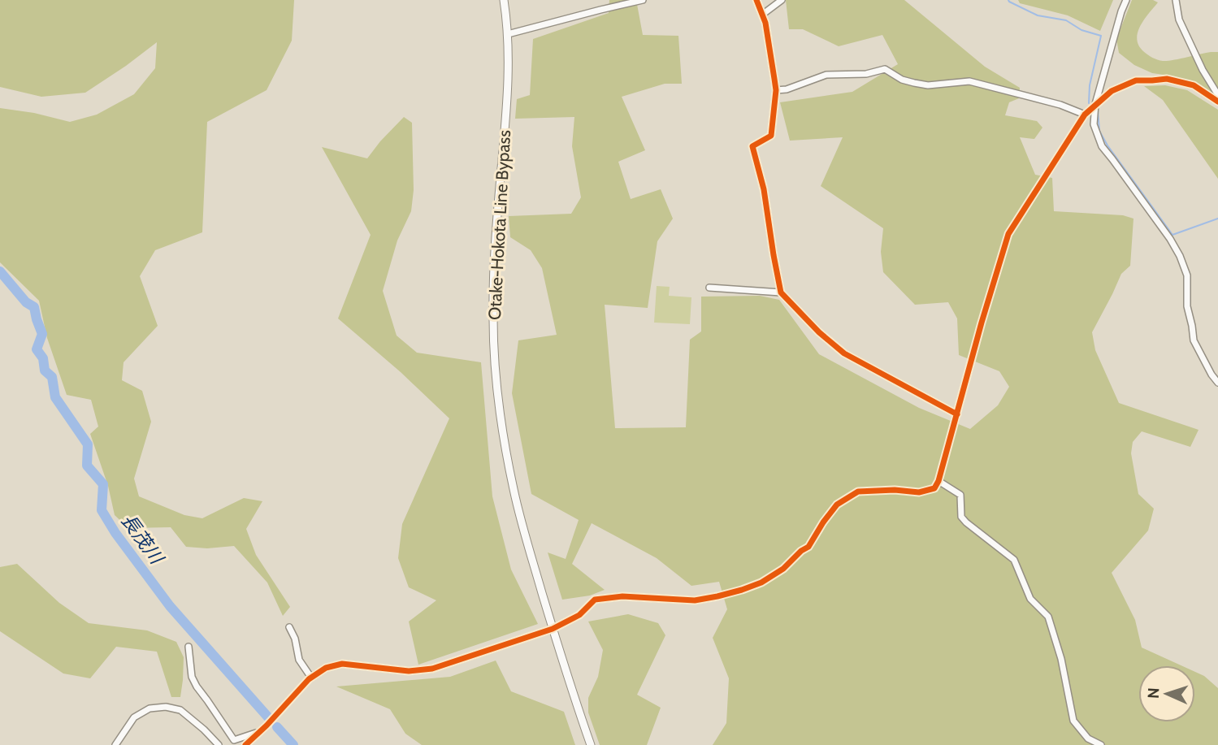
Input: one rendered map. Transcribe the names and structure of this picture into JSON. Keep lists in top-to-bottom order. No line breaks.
{"streets":{"main road":["Otake-Hokota Line Bypass"]},"water":["長茂川"],"north":"left"}
